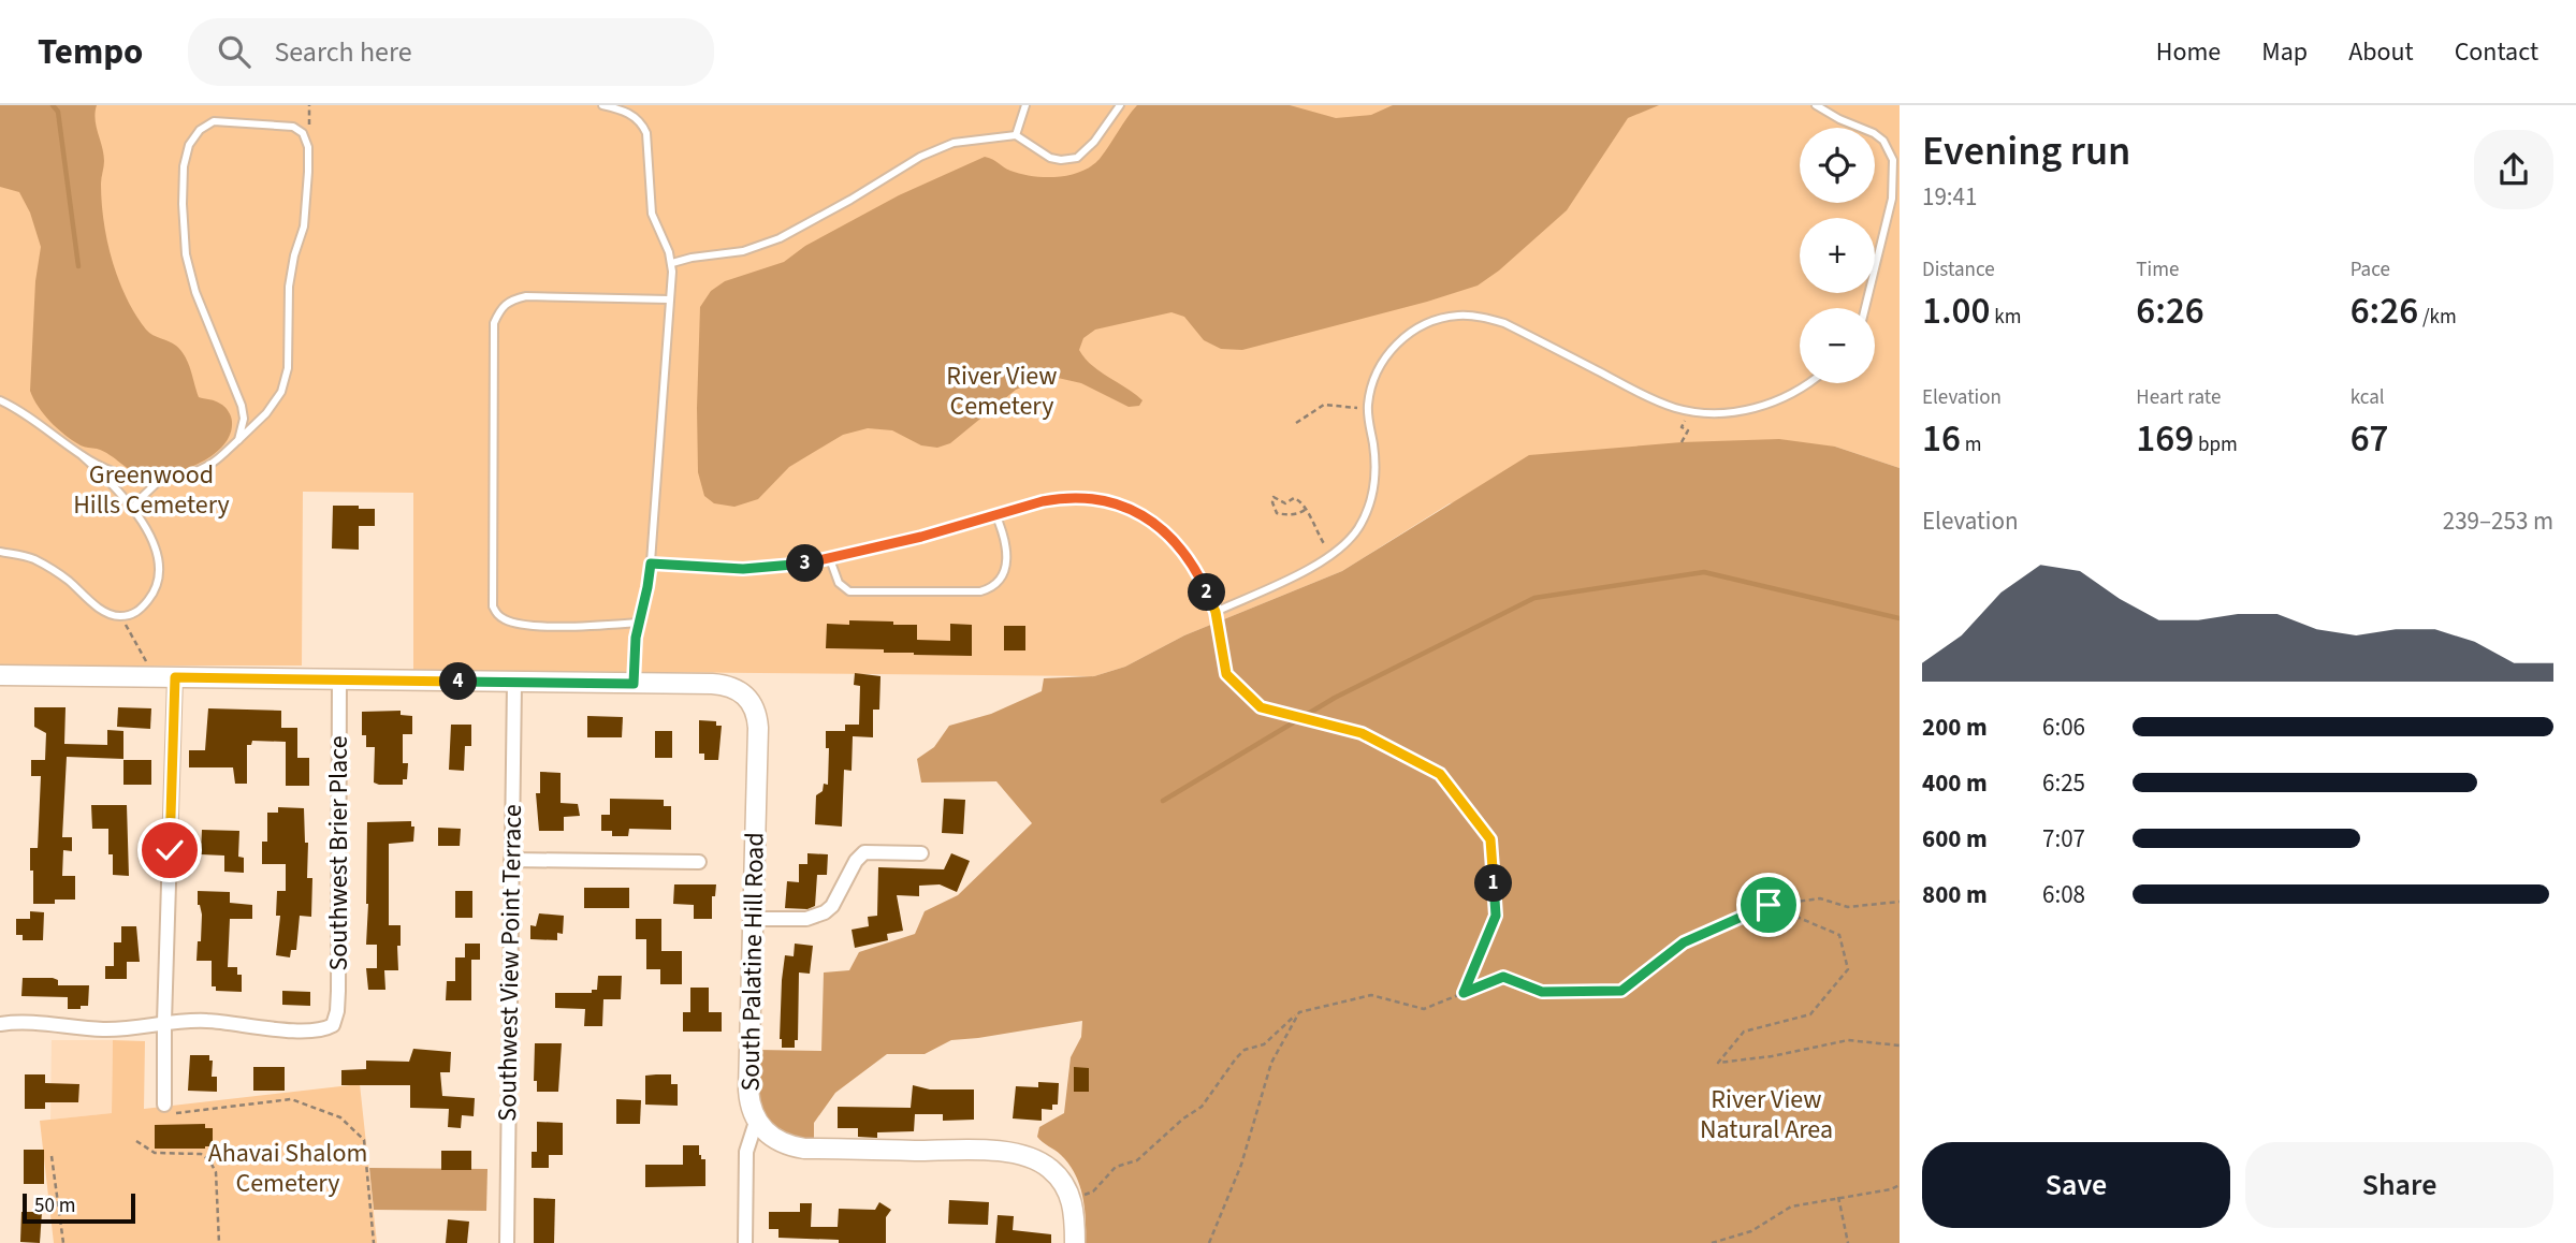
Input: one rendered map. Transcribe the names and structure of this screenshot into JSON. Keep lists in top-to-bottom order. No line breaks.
{"streets":{"street":["Southwest Brier Place","South Palatine Hill Road","Southwest View Point Terrace"]},"crossings":[["Southwest Brier Place","South Palatine Hill Road"],["South Palatine Hill Road","Southwest View Point Terrace"]],"parks":["River View Cemetery","Greenwood Hills Cemetery","River View Natural Area","Ahavai Shalom Cemetery"],"scale_bar":"50 m","page":{"header":"Tempo","search":"Search here","nav":["Home","Map","About","Contact"],"heading":["Evening run","19:41"],"map_buttons":["+","−"],"stats":[["Distance","1.00 km"],["Time","6:26"],["Pace","6:26 /km"],["Elevation","16 m"],["Heart rate","169 bpm"],["kcal","67"]],"chart":["Elevation","239–253 m"],"pins":["3","2","4","1"],"list":[{"name":"200 m","note":"6:06"},{"name":"400 m","note":"6:25"},{"name":"600 m","note":"7:07"},{"name":"800 m","note":"6:08"}],"buttons":["Save","Share"],"scale":"50 m"}}
